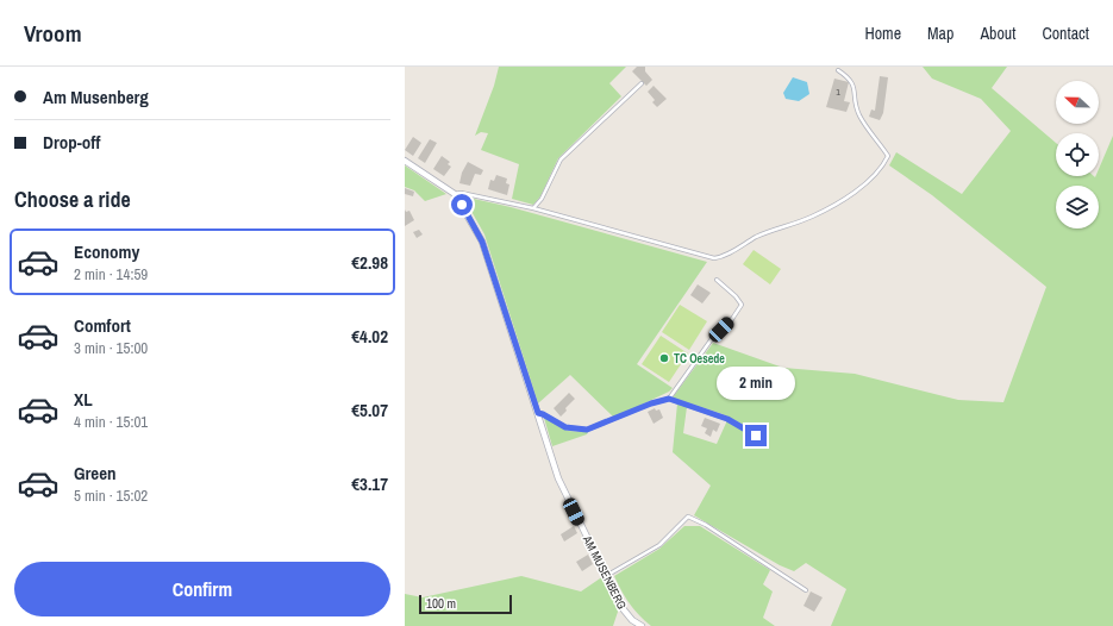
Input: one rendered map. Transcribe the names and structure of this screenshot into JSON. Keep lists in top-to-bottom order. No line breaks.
{"streets":{"street":["AM MUSENBERG"]},"places":["TC Oesede"],"house_numbers":["1"],"scale_bar":"100 m","north":"left","page":{"header":"Vroom","nav":["Home","Map","About","Contact"],"banner":["Am Musenberg","Drop-off"],"heading":"Choose a ride","list":[{"name":"Economy","note":"2 min · 14:59","value":"€2.98"},{"name":"Comfort","note":"3 min · 15:00","value":"€4.02"},{"name":"XL","note":"4 min · 15:01","value":"€5.07"},{"name":"Green","note":"5 min · 15:02","value":"€3.17"}],"bubble":"2 min","buttons":"Confirm","scale":"100 m"}}
